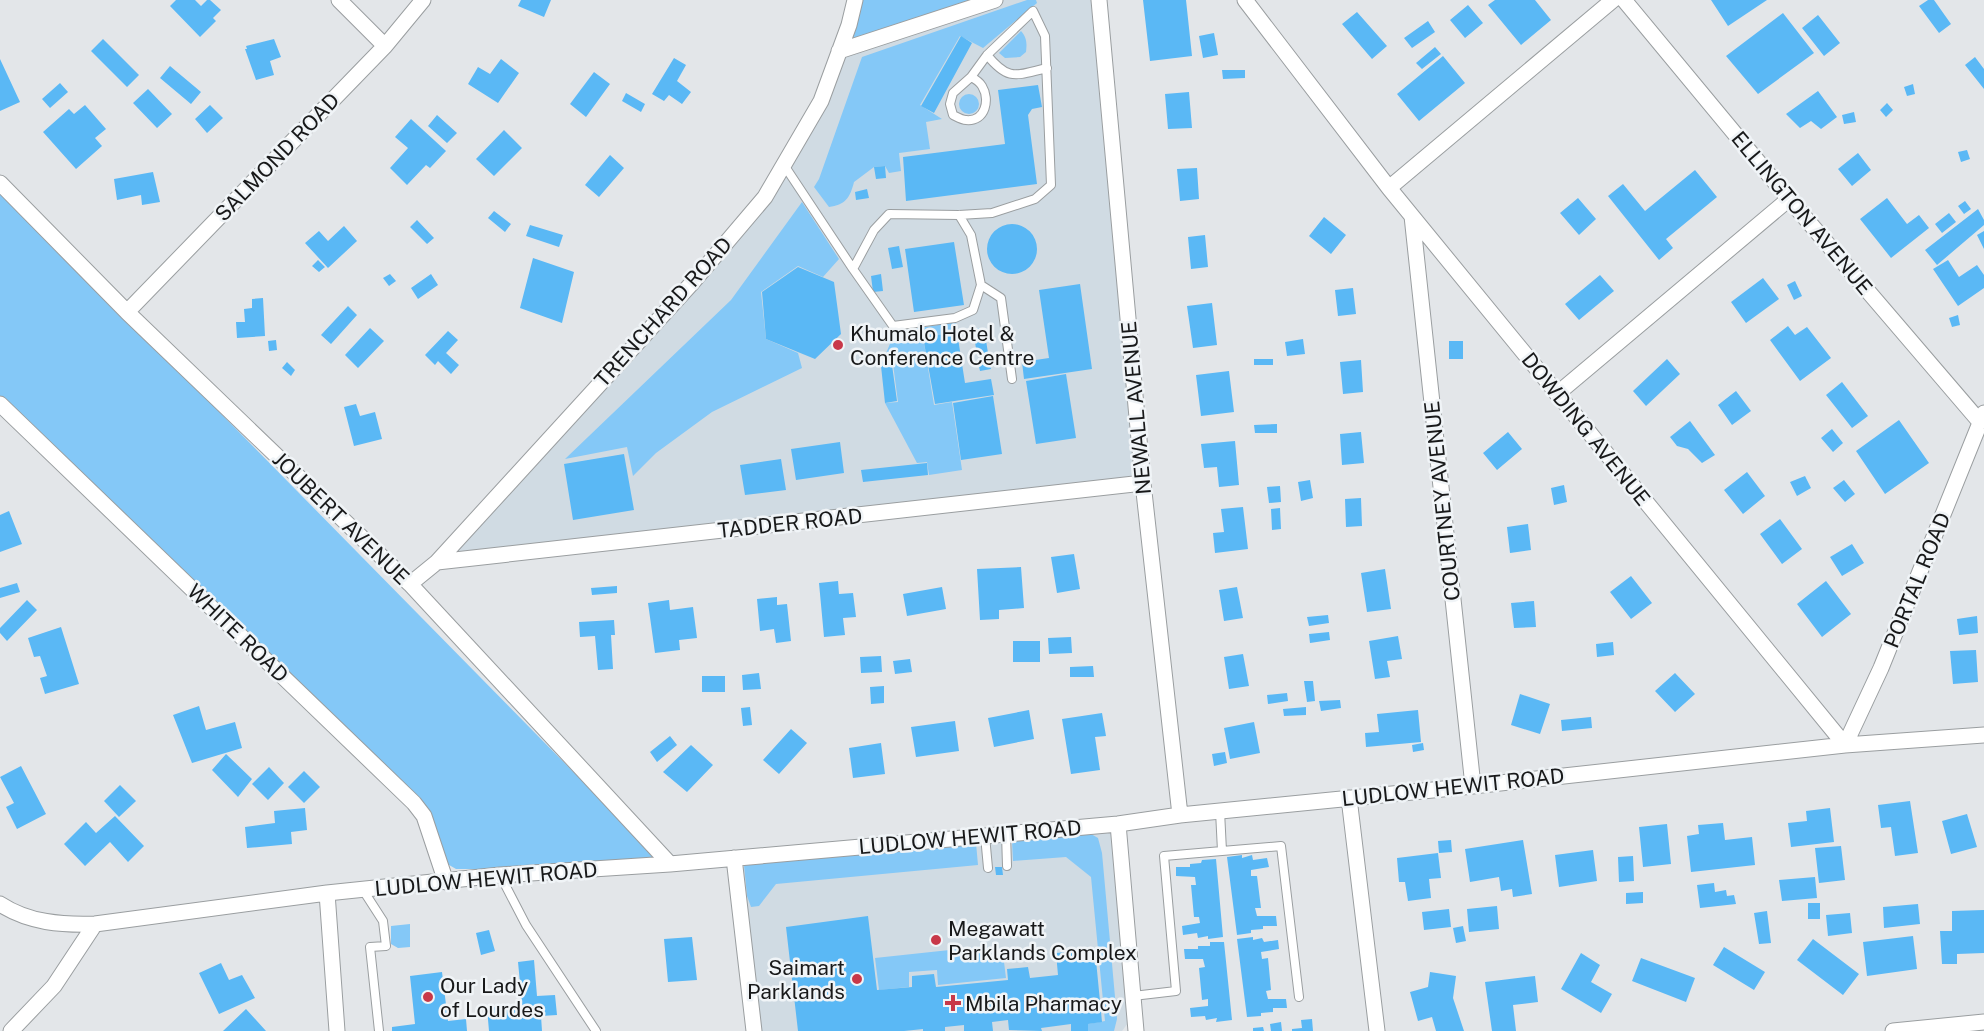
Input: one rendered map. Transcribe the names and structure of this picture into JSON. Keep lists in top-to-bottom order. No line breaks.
{"streets":{"street":["SALMOND ROAD","ELLINGTON AVENUE","TRENCHARD ROAD","NEWALL AVENUE","DOWDING AVENUE","COURTNEY AVENUE","JOUBERT AVENUE","TADDER ROAD","PORTAL ROAD","WHITE ROAD","LUDLOW HEWIT ROAD"]},"crossings":[["SALMOND ROAD","JOUBERT AVENUE"],["ELLINGTON AVENUE","PORTAL ROAD"],["TRENCHARD ROAD","JOUBERT AVENUE"],["TRENCHARD ROAD","TADDER ROAD"],["NEWALL AVENUE","TADDER ROAD"],["NEWALL AVENUE","LUDLOW HEWIT ROAD"],["DOWDING AVENUE","COURTNEY AVENUE"],["DOWDING AVENUE","PORTAL ROAD"],["DOWDING AVENUE","LUDLOW HEWIT ROAD"],["COURTNEY AVENUE","LUDLOW HEWIT ROAD"],["JOUBERT AVENUE","LUDLOW HEWIT ROAD"],["PORTAL ROAD","LUDLOW HEWIT ROAD"],["WHITE ROAD","LUDLOW HEWIT ROAD"]],"places":{"other":["Khumalo Hotel & Conference Centre","Megawatt Parklands Complex","Saimart Parklands","Our Lady of Lourdes"],"health":["Mbila Pharmacy"]}}
